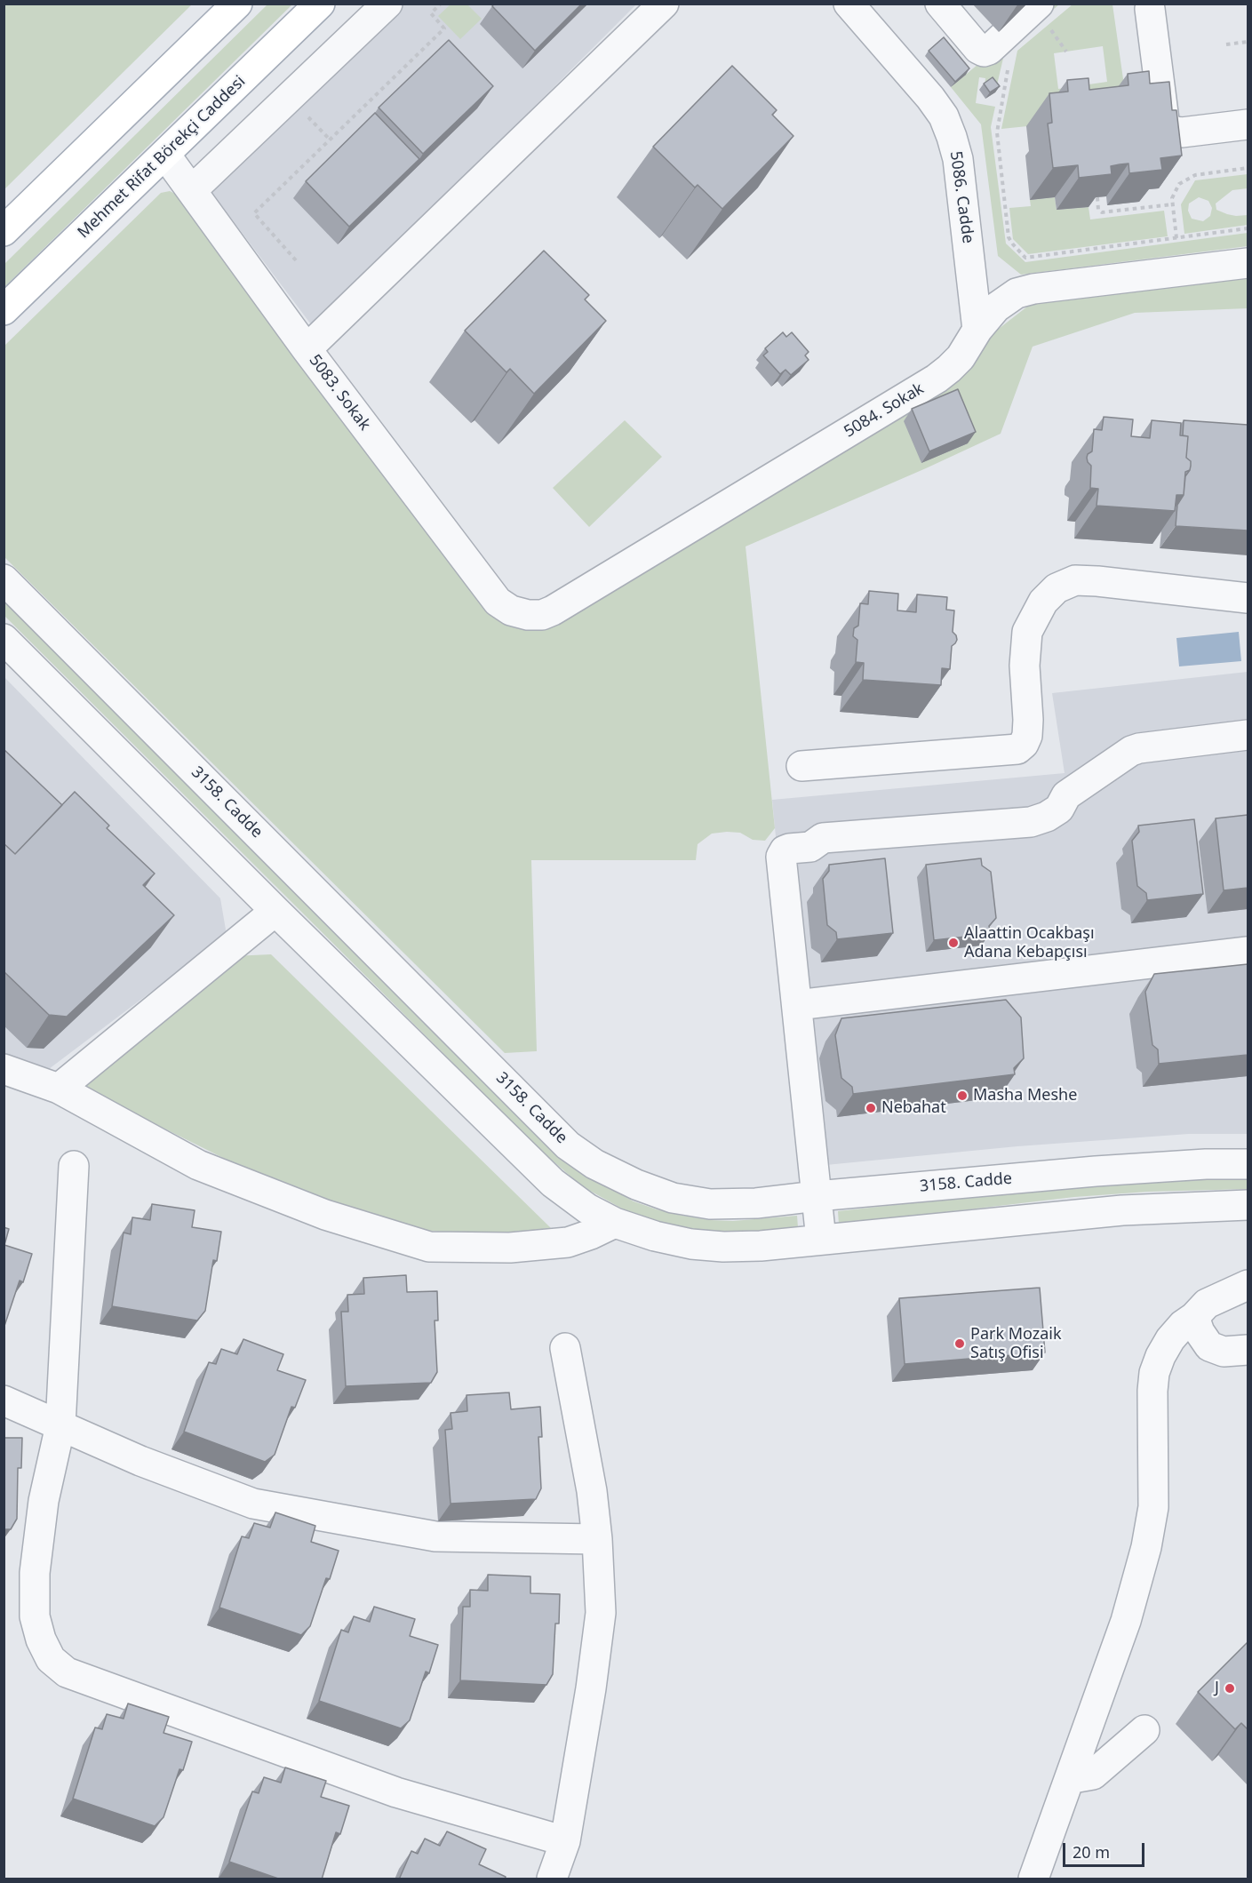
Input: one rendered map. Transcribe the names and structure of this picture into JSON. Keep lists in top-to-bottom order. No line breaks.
{"streets":{"main road":["Mehmet Rifat Börekçi Caddesi"],"street":["5086. Cadde","5083. Sokak","5084. Sokak","3158. Cadde"]},"crossings":[["Mehmet Rifat Börekçi Caddesi","5083. Sokak"],["5086. Cadde","5084. Sokak"],["5083. Sokak","5084. Sokak"]],"places":["Alaattin Ocakbaşı Adana Kebapçısı","Masha Meshe","Nebahat","Park Mozaik Satış Ofisi","J"],"scale_bar":"20 m"}
